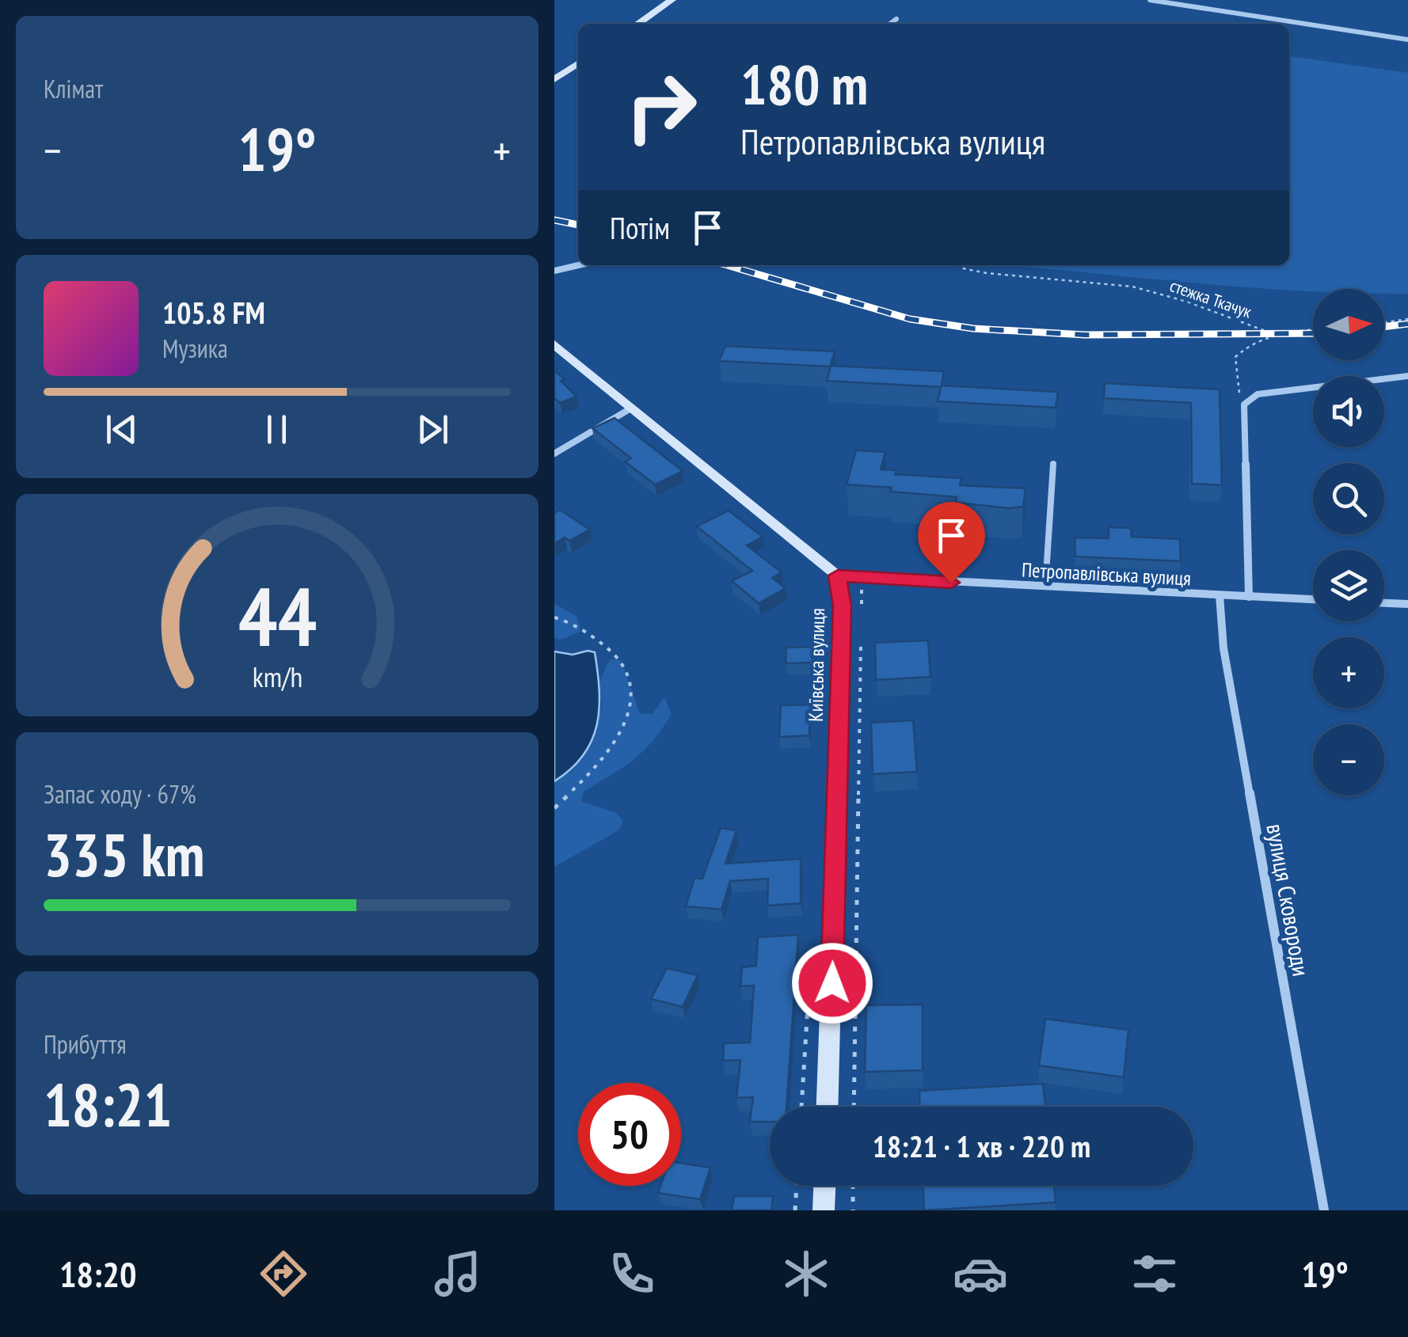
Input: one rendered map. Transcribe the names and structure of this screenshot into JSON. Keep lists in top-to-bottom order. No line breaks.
{"streets":{"main road":["Київська вулиця"],"street":["Петропавлівська вулиця","вулиця Сковороди"],"path":["стежка Ткачук"]},"crossings":[["Петропавлівська вулиця","Київська вулиця"],["Петропавлівська вулиця","вулиця Сковороди"]],"north":"right","page":{"tile":["Клімат",["Запас ходу · 67%","335 km"],["Прибуття","18:21"]],"turn":["180 m","Петропавлівська вулиця"],"heat":["−","19°","+"],"then":"Потім","song":["105.8 FM","Музика"],"map_buttons":["+","−"],"limit":"50","trip":"18:21 · 1 хв · 220 m","tabs":["18:20","19°"],"gauge":["44","km/h"]}}
